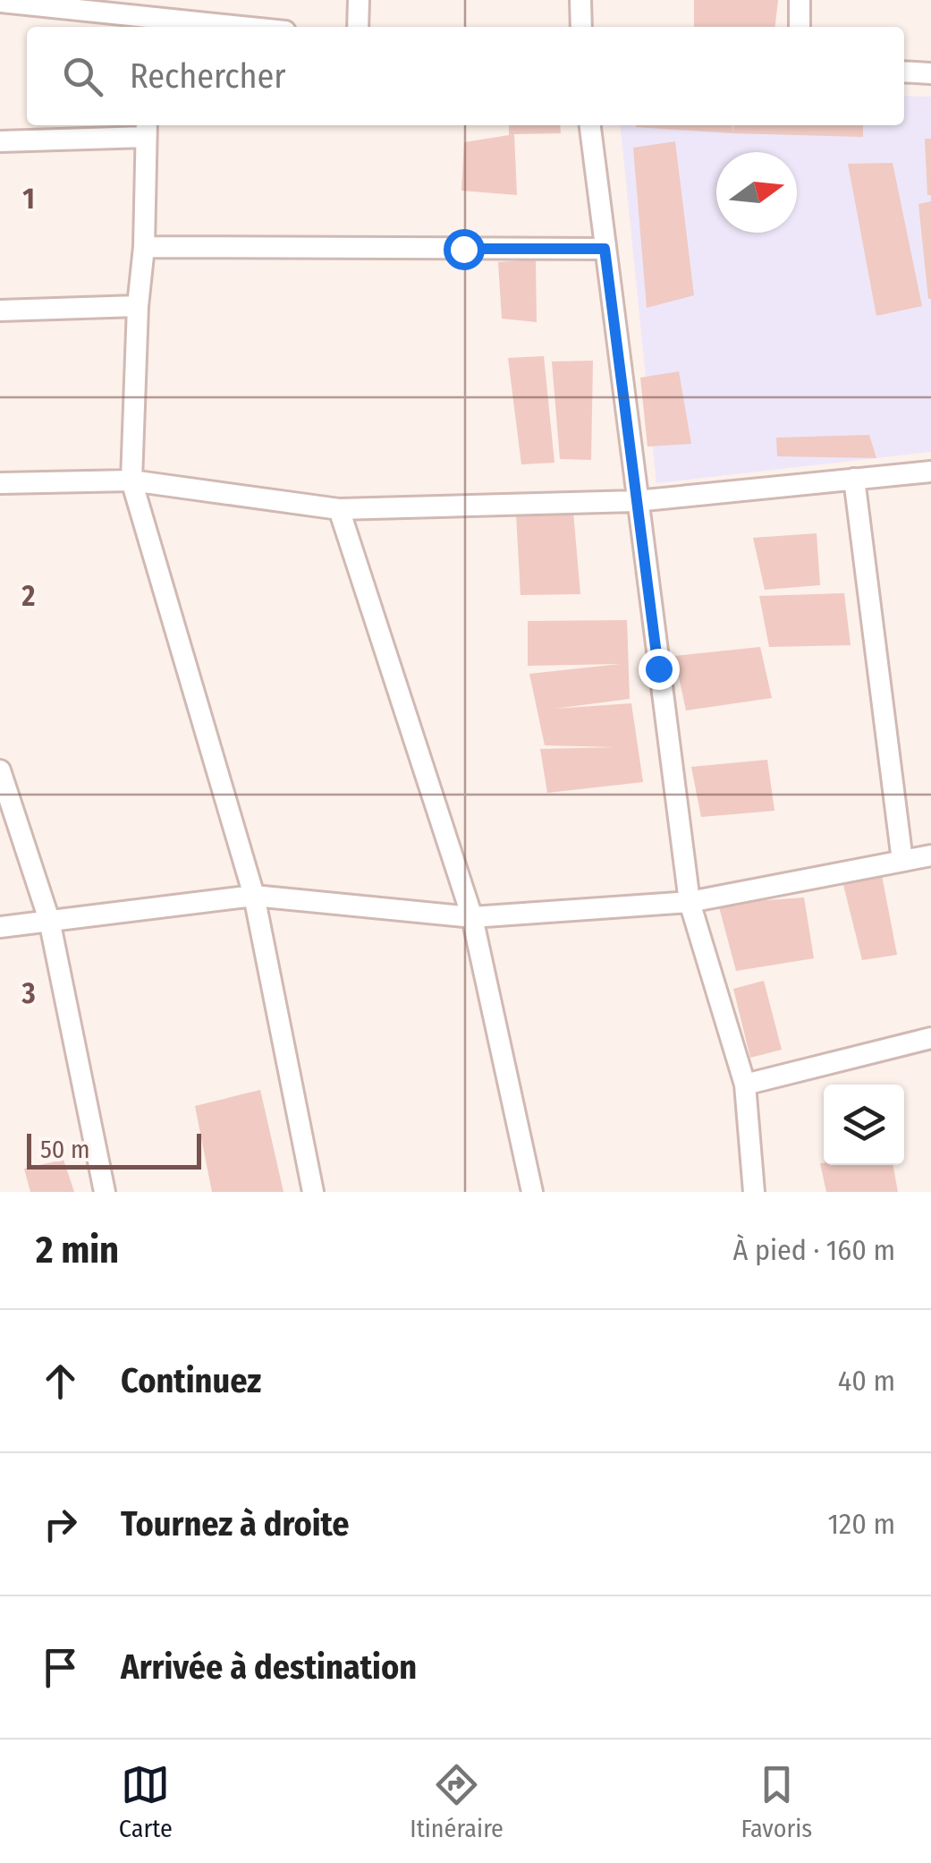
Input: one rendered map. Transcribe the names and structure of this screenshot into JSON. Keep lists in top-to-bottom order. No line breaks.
{"scale_bar":"50 m","north":"right","page":{"search":"Rechercher","scale":"50 m","heading":["2 min","À pied · 160 m"],"list":[["Continuez","40 m"],["Tournez à droite","120 m"],"Arrivée à destination"],"nav":["Carte","Itinéraire","Favoris"]},"grid":{"rows":["1","2","3"]}}
